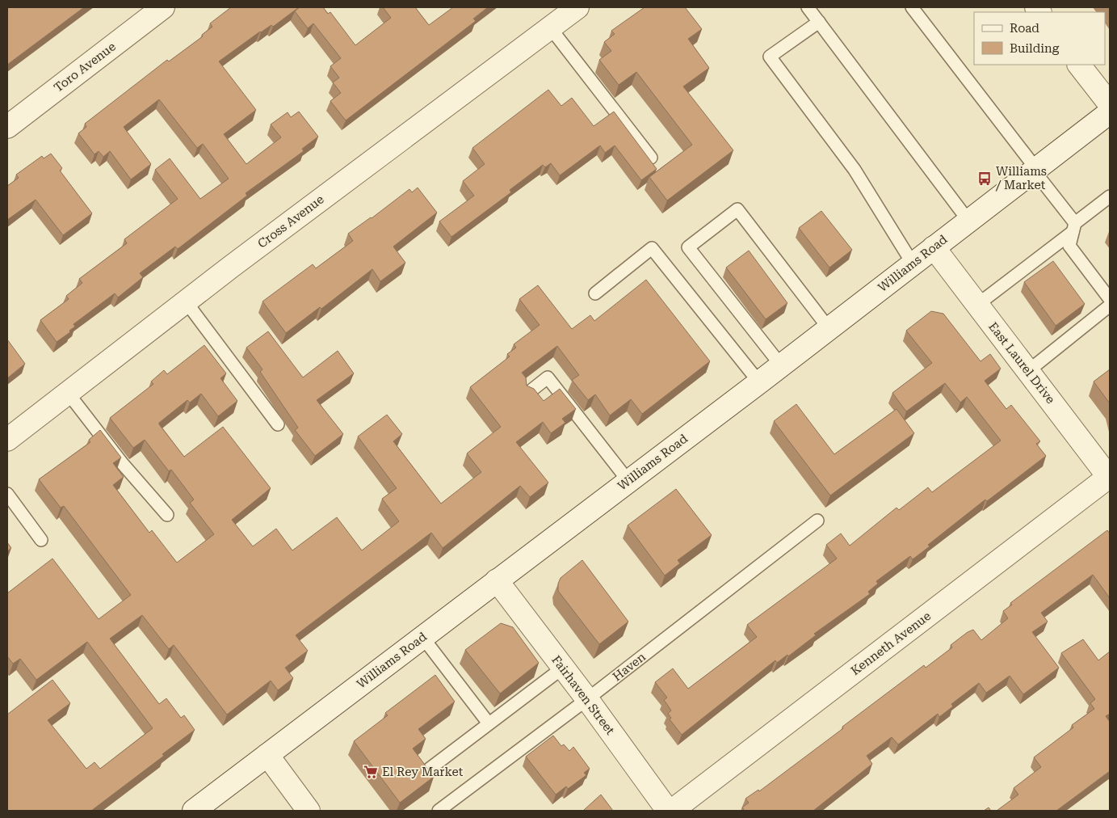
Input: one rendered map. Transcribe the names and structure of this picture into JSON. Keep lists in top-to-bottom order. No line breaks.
{"streets":{"street":["Toro Avenue","Cross Avenue","Williams Road","East Laurel Drive","Kenneth Avenue","Fairhaven Street"],"lane":["Haven"]},"crossings":[["Williams Road","East Laurel Drive"],["Williams Road","Fairhaven Street"],["East Laurel Drive","Kenneth Avenue"],["Haven","Fairhaven Street"]],"places":{"bus stop":["Williams / Market"],"supermarket":["El Rey Market"]},"legend":["Road","Building"]}
